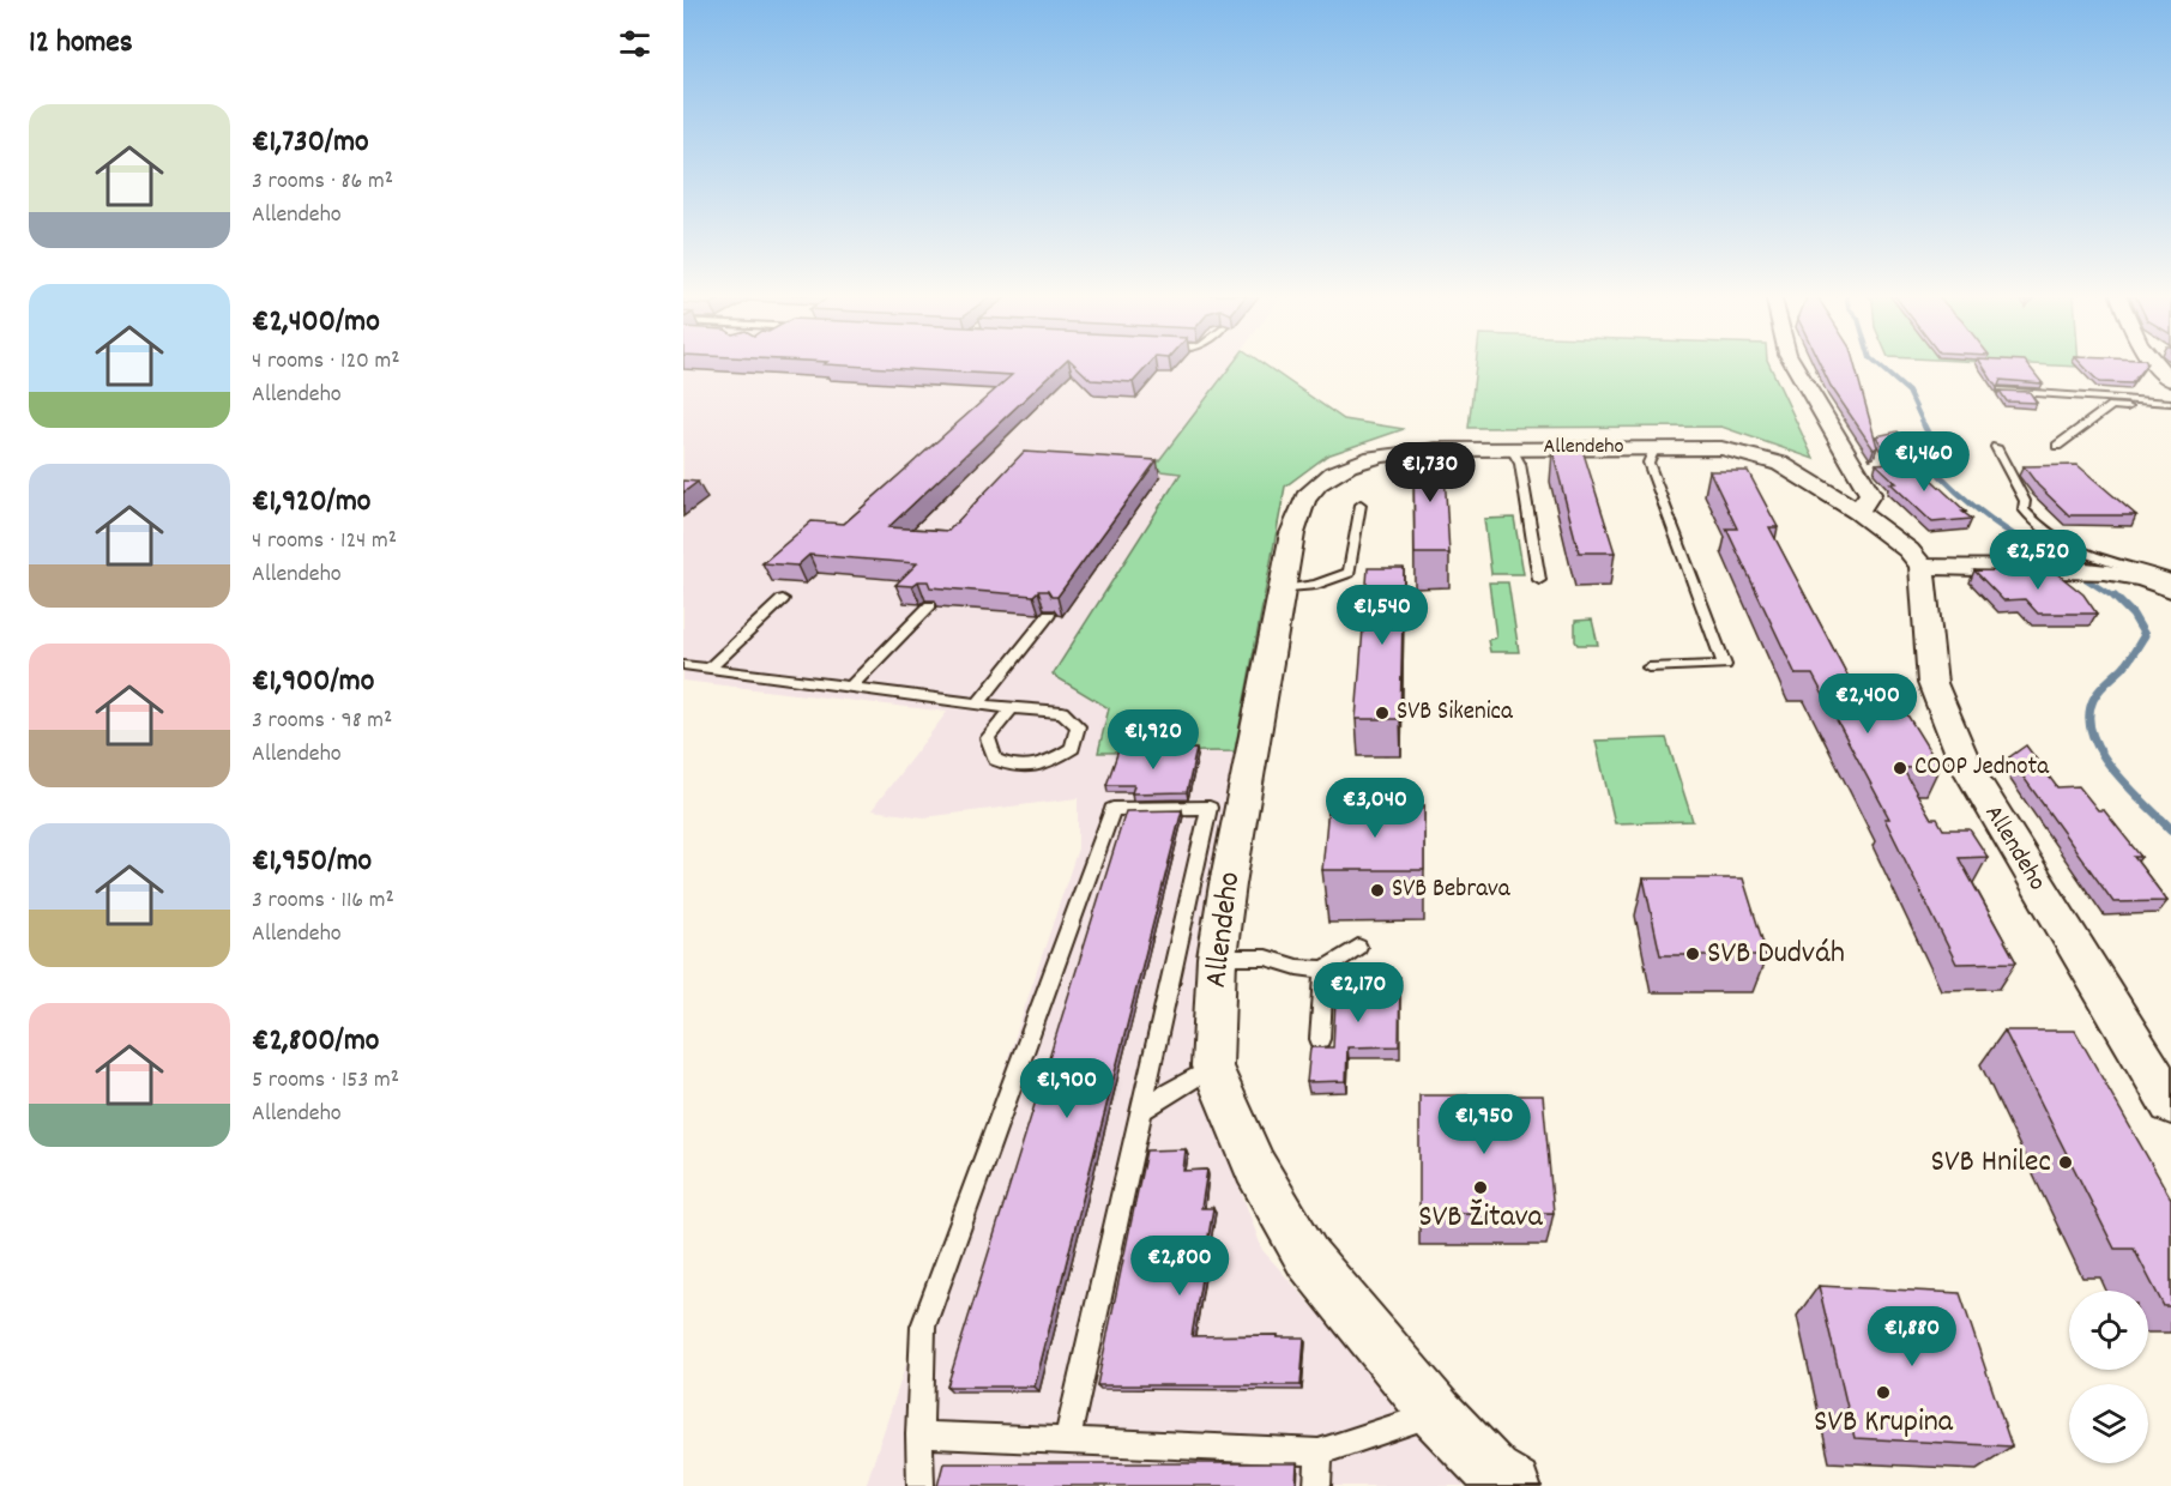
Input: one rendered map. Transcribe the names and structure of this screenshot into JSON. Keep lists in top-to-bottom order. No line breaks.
{"streets":{"street":["Allendeho"]},"places":["SVB Sikenica","COOP Jednota","SVB Bebrava","SVB Dudváh","SVB Hnilec","SVB Žitava","SVB Krupina"],"page":{"heading":"12 homes","list":[{"name":"€1,730/mo","note":"3 rooms · 86 m² · Allendeho"},{"name":"€2,400/mo","note":"4 rooms · 120 m² · Allendeho"},{"name":"€1,920/mo","note":"4 rooms · 124 m² · Allendeho"},{"name":"€1,900/mo","note":"3 rooms · 98 m² · Allendeho"},{"name":"€1,950/mo","note":"3 rooms · 116 m² · Allendeho"},{"name":"€2,800/mo","note":"5 rooms · 153 m² · Allendeho"}],"price":["€1,460","€1,730","€2,520","€1,540","€2,400","€1,920","€3,040","€2,170","€1,900","€1,950","€2,800","€1,880"]}}
